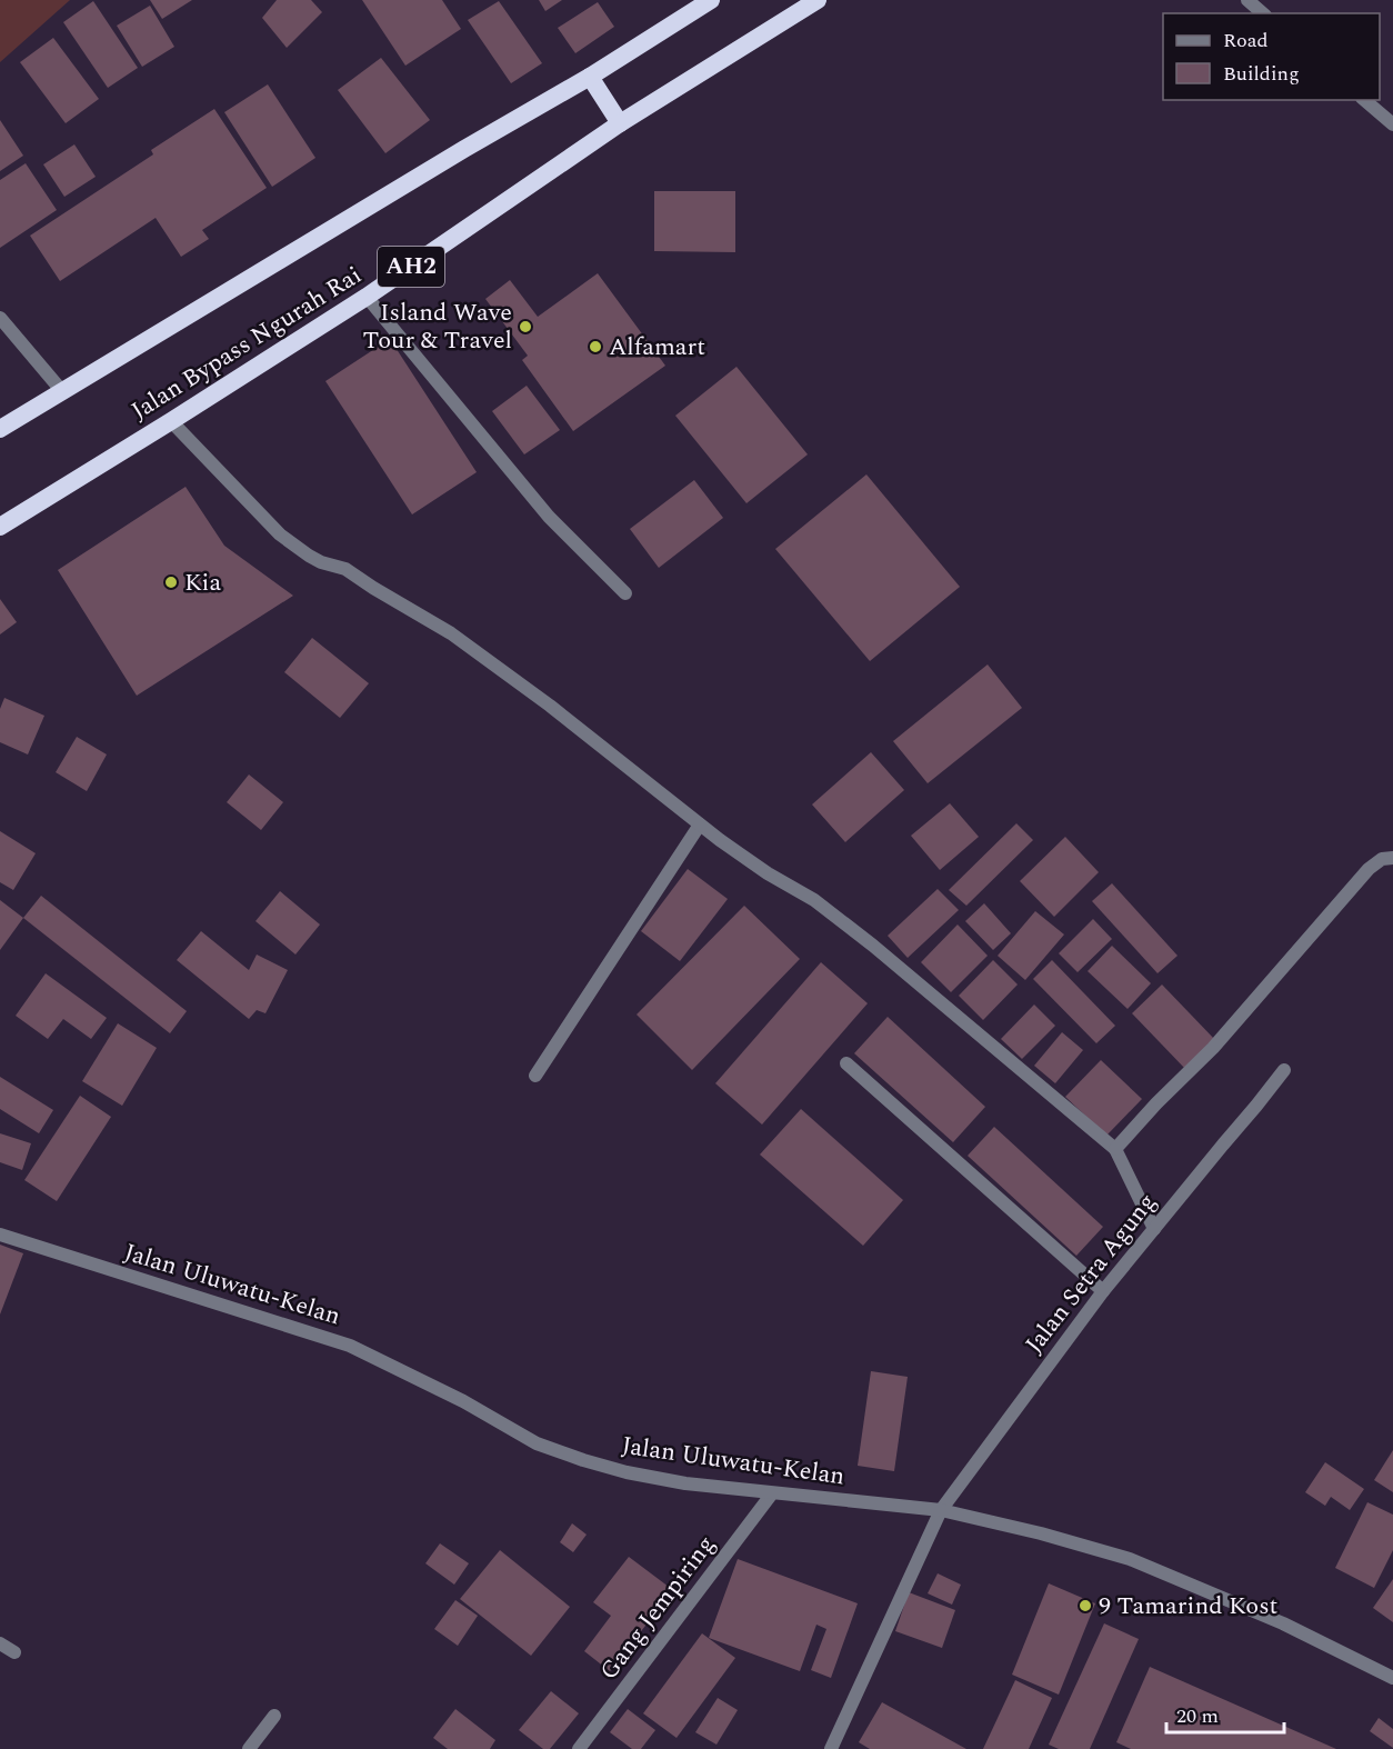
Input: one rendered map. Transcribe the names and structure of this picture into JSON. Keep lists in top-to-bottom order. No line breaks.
{"streets":{"highway":["AH2","Jalan Bypass Ngurah Rai"],"street":["Jalan Setra Agung","Jalan Uluwatu-Kelan","Gang Jempiring"]},"crossings":[["Jalan Setra Agung","Jalan Uluwatu-Kelan"],["Jalan Uluwatu-Kelan","Gang Jempiring"]],"places":["Island Wave Tour & Travel","Alfamart","Kia","9 Tamarind Kost"],"legend":["Road","Building"],"scale_bar":"20 m"}
